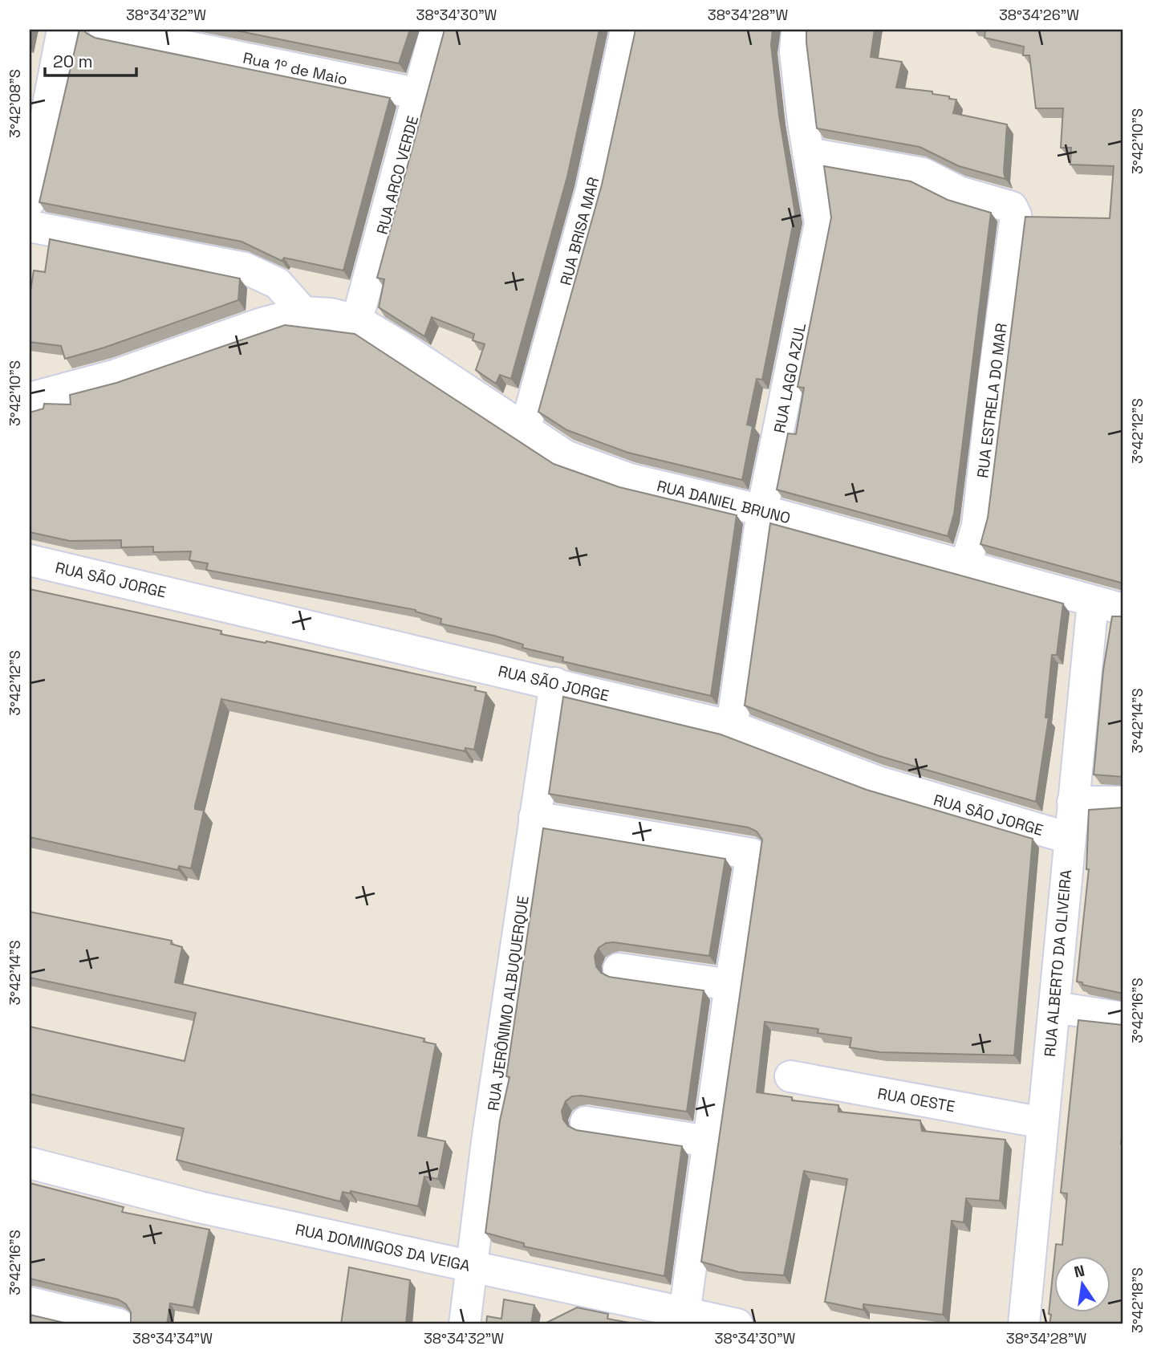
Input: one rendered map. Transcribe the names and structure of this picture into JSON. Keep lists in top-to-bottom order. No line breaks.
{"streets":{"street":["Rua 1º de Maio","RUA ARCO VERDE","RUA BRISA MAR","RUA LAGO AZUL","RUA ESTRELA DO MAR","RUA DANIEL BRUNO","RUA SÃO JORGE","RUA ALBERTO DA OLIVEIRA","RUA JERÔNIMO ALBUQUERQUE","RUA OESTE","RUA DOMINGOS DA VEIGA"]},"crossings":[["Rua 1º de Maio","RUA ARCO VERDE"],["RUA ARCO VERDE","RUA DANIEL BRUNO"],["RUA BRISA MAR","RUA DANIEL BRUNO"],["RUA LAGO AZUL","RUA ESTRELA DO MAR"],["RUA LAGO AZUL","RUA DANIEL BRUNO"],["RUA LAGO AZUL","RUA SÃO JORGE"],["RUA ESTRELA DO MAR","RUA DANIEL BRUNO"],["RUA DANIEL BRUNO","RUA ALBERTO DA OLIVEIRA"],["RUA SÃO JORGE","RUA ALBERTO DA OLIVEIRA"],["RUA SÃO JORGE","RUA JERÔNIMO ALBUQUERQUE"],["RUA ALBERTO DA OLIVEIRA","RUA OESTE"],["RUA JERÔNIMO ALBUQUERQUE","RUA DOMINGOS DA VEIGA"]],"scale_bar":"20 m","north":"top","coordinates":["38°34'32\"W","38°34'30\"W","38°34'28\"W","38°34'26\"W","3°42'08\"S","3°42'10\"S","3°42'12\"S","3°42'14\"S","3°42'16\"S","3°42'18\"S","38°34'34\"W"]}
